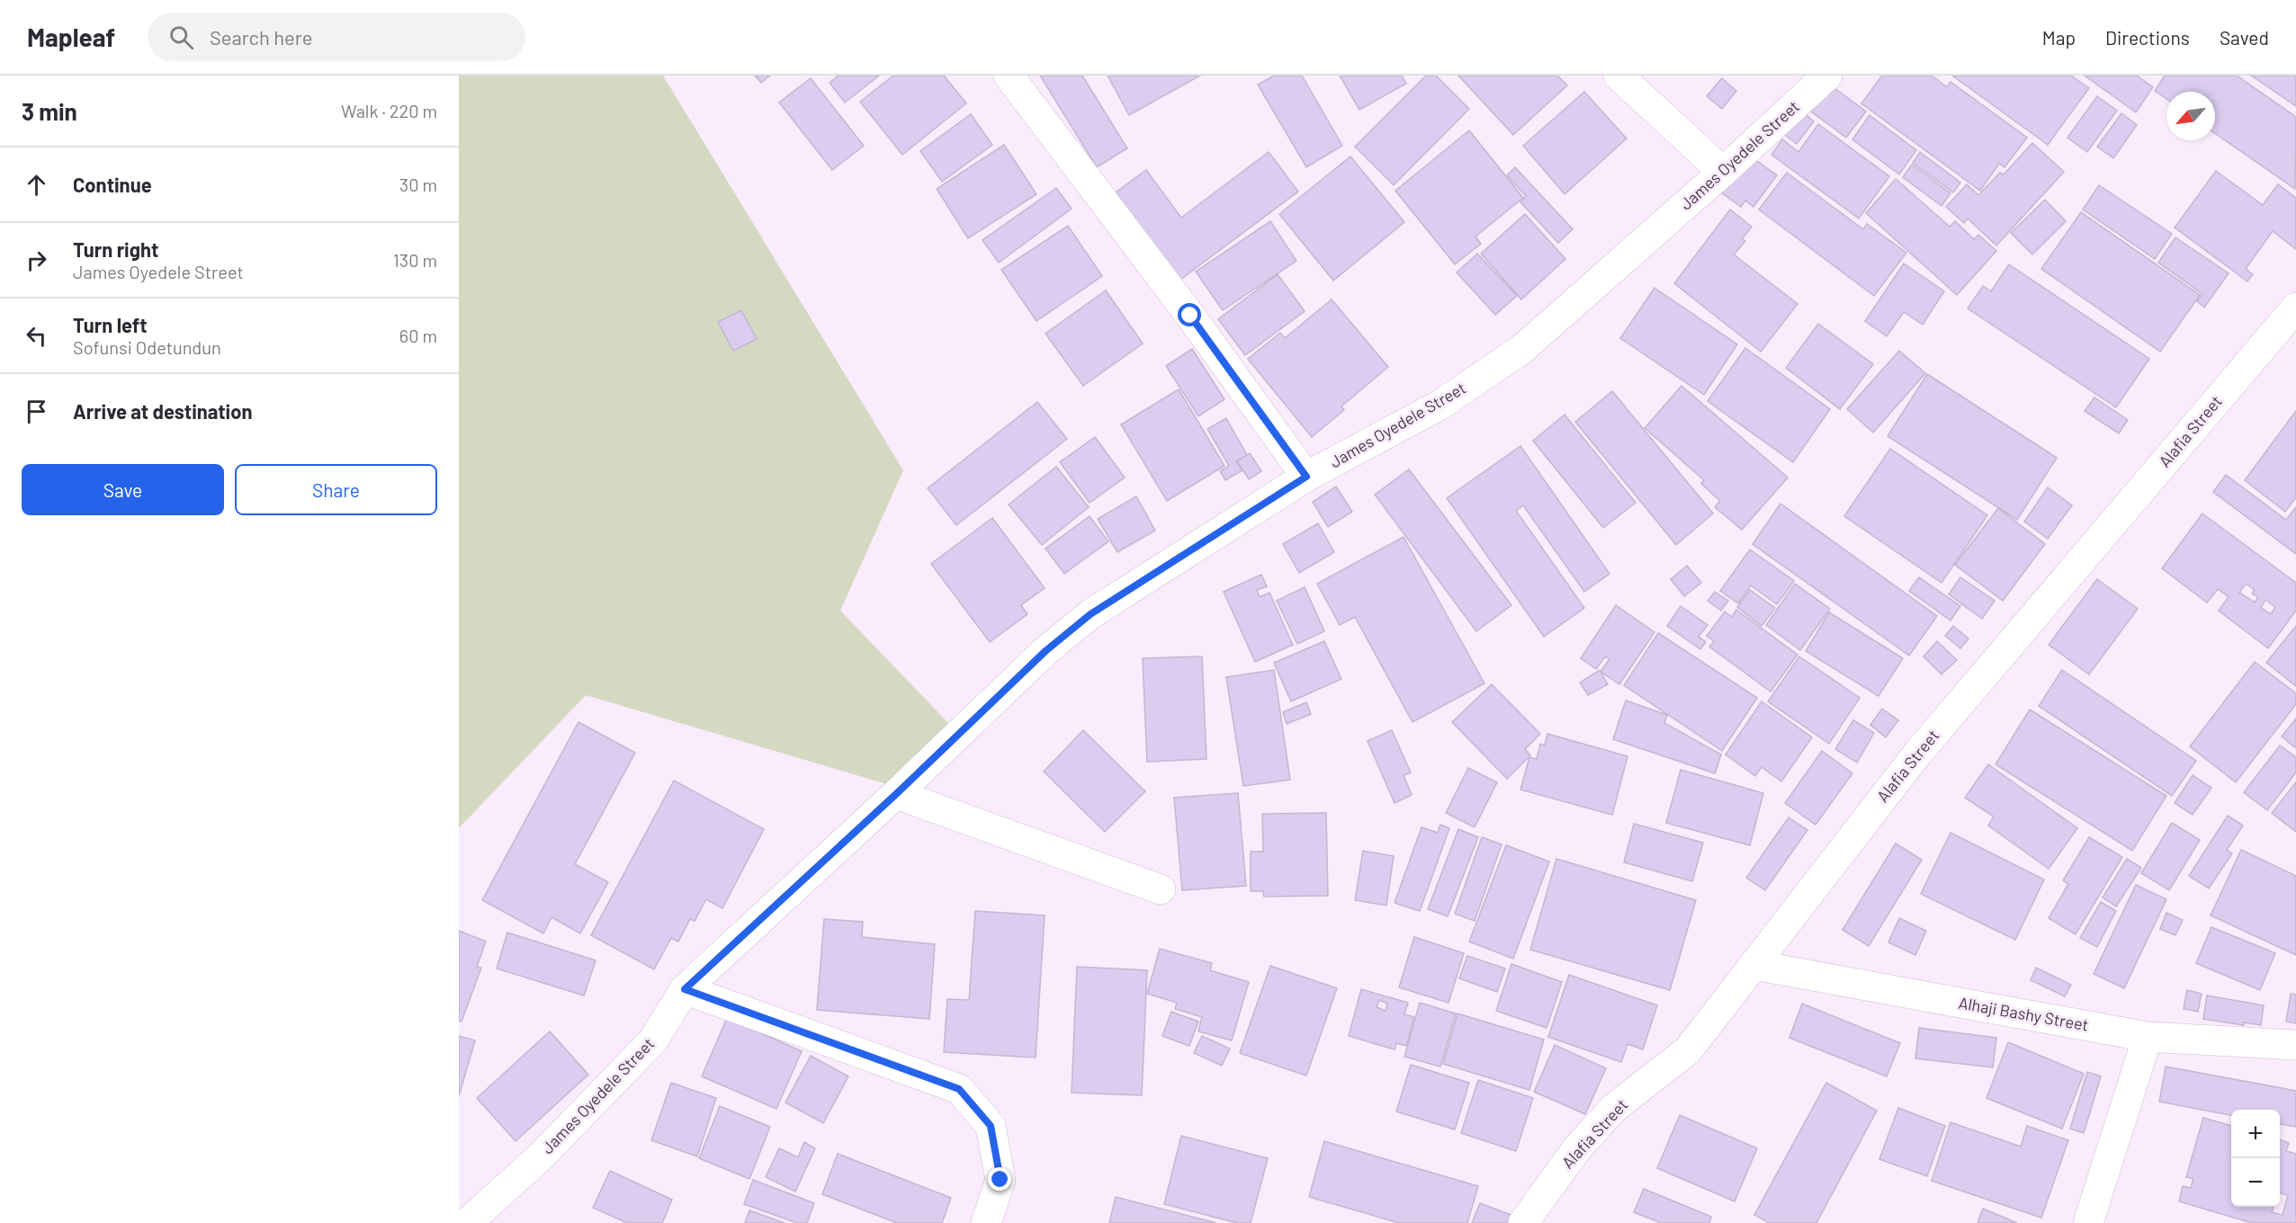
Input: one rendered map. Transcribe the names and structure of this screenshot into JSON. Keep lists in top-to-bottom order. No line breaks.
{"streets":{"street":["James Oyedele Street","Alafia Street","Alhaji Bashy Street"]},"crossings":[["Alafia Street","Alhaji Bashy Street"]],"north":"bottom left","page":{"header":"Mapleaf","search":"Search here","nav":["Map","Directions","Saved"],"heading":["3 min","Walk · 220 m"],"list":[["Continue","30 m"],["Turn right","James Oyedele Street","130 m"],["Turn left","Sofunsi Odetundun","60 m"],"Arrive at destination"],"buttons":["Save","Share"],"map_buttons":["+","−"]}}
